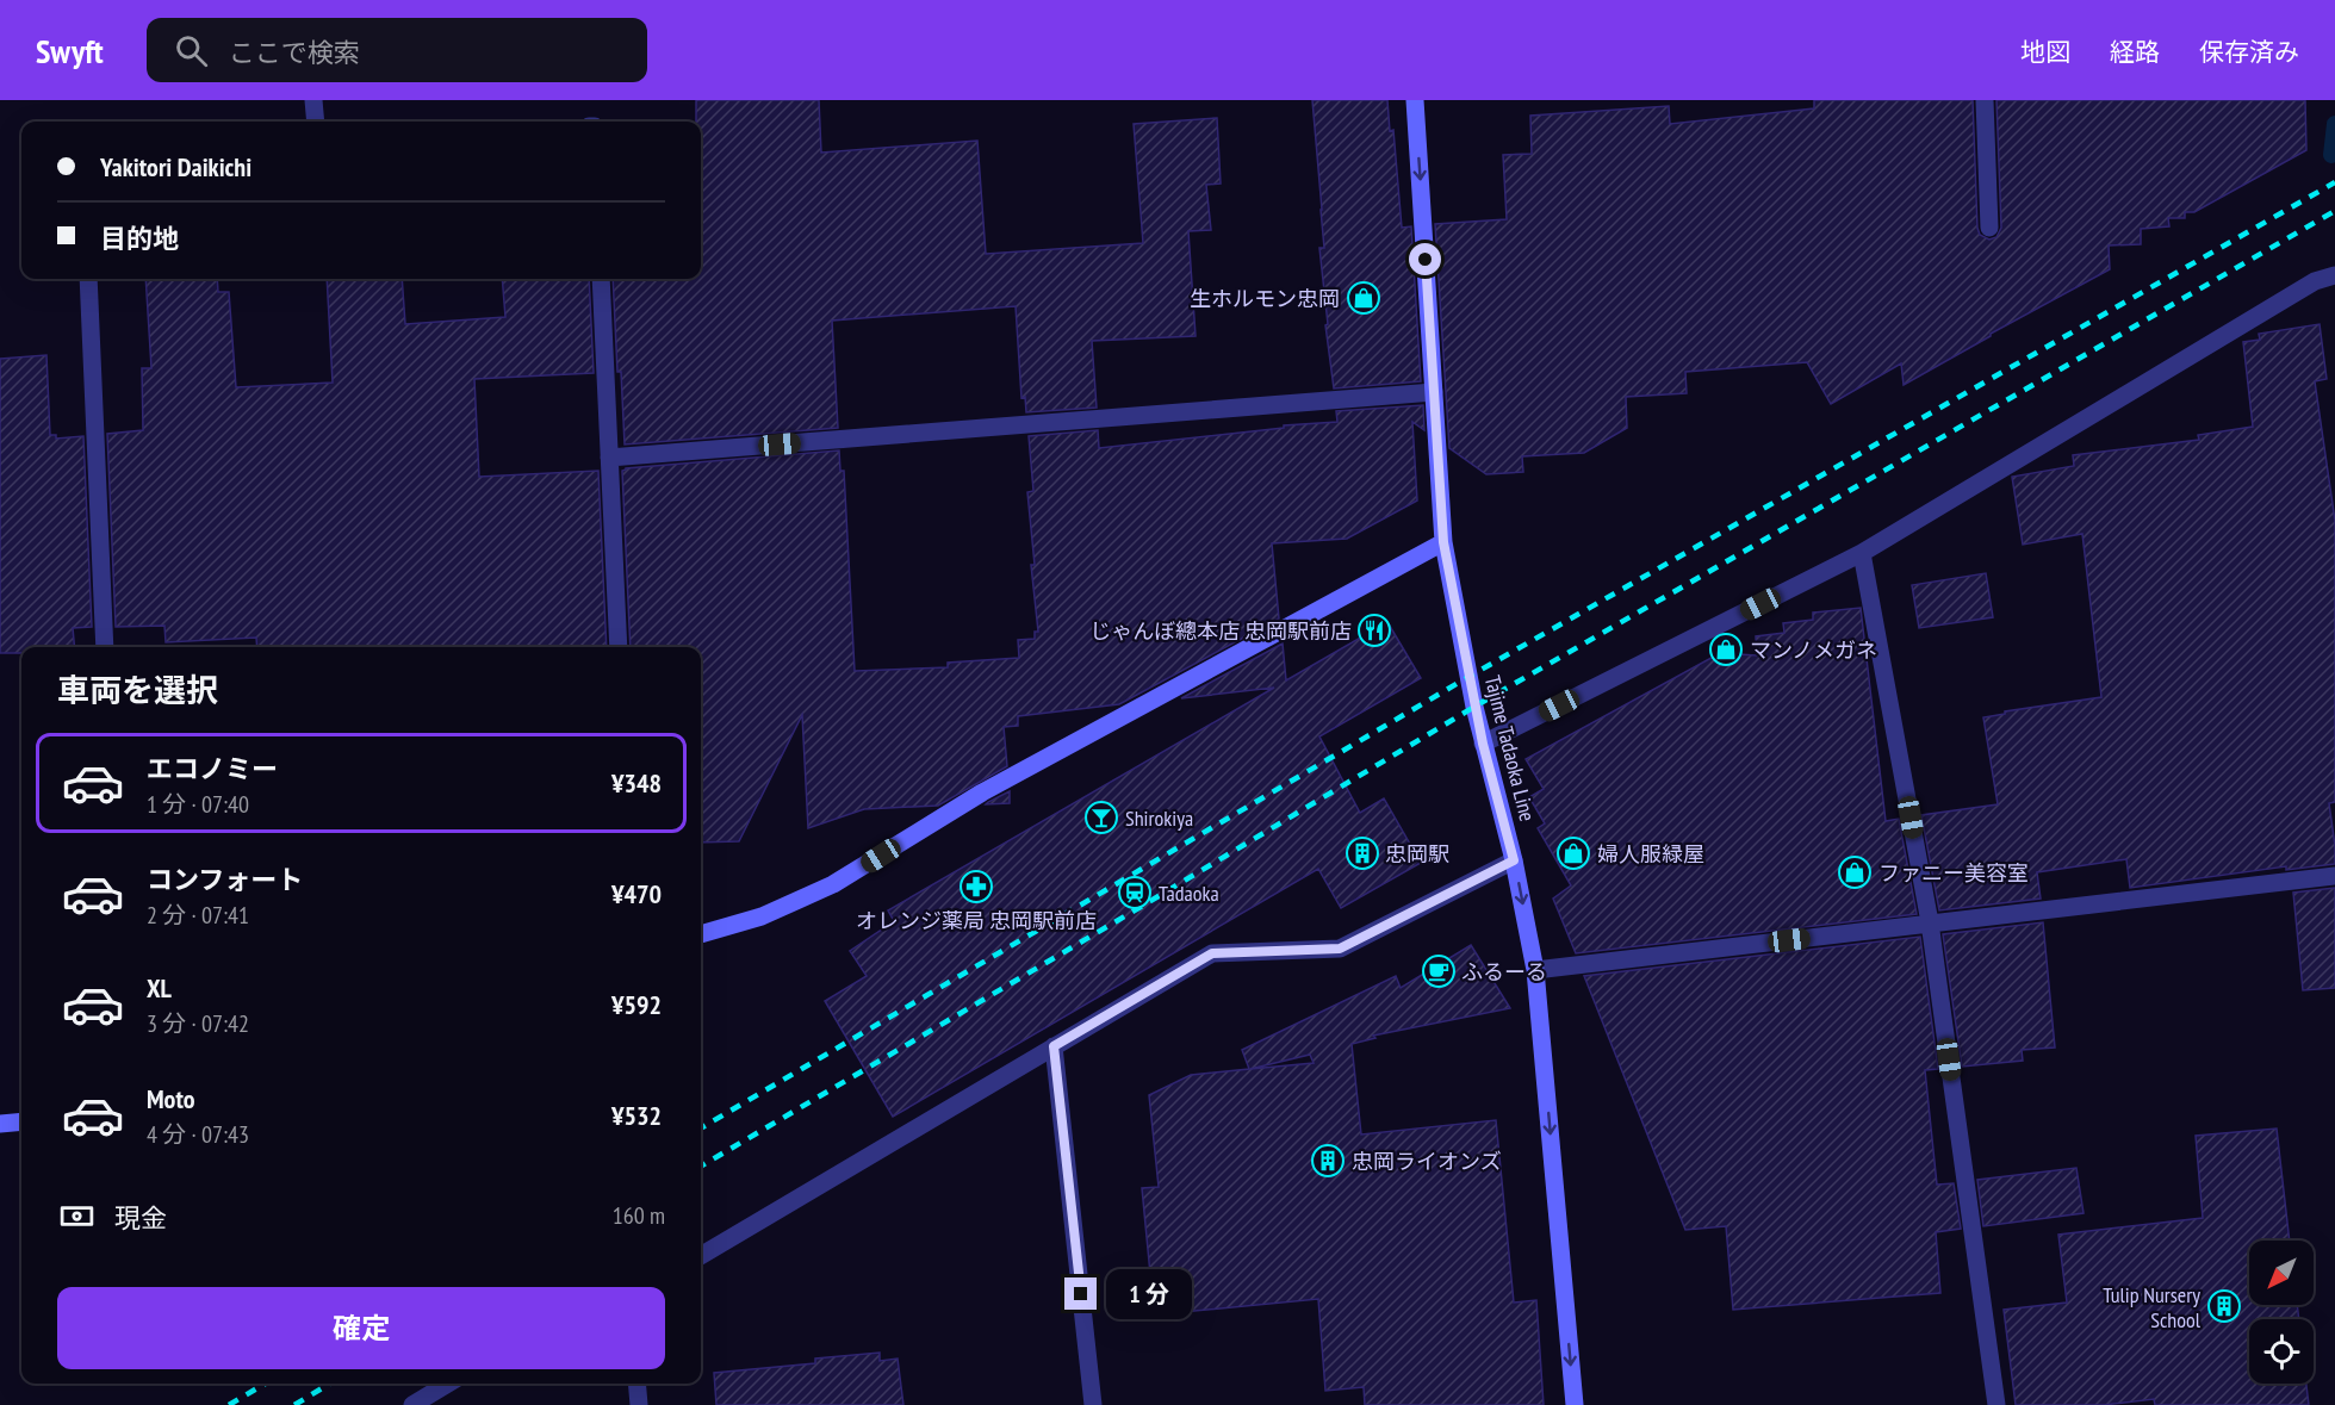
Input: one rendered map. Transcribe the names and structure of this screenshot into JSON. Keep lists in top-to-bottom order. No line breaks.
{"streets":{"main road":["Tajime Tadaoka Line"]},"one_way":["Tajime Tadaoka Line"],"places":{"shop":["生ホルモン忠岡","マンノメガネ","婦人服緑屋","ファニー美容室"],"restaurant":["じゃんぼ總本店 忠岡駅前店"],"bar":["Shirokiya"],"building":["忠岡駅","忠岡ライオンズ","Tulip Nursery School"],"pharmacy":["オレンジ薬局 忠岡駅前店"],"station":["Tadaoka"],"cafe":["ふるーる"]},"north":"bottom left","page":{"header":"Swyft","search":"ここで検索","nav":["地図","経路","保存済み"],"banner":["Yakitori Daikichi","目的地"],"heading":"車両を選択","list":[{"name":"エコノミー","note":"1 分 · 07:40","value":"¥348"},{"name":"コンフォート","note":"2 分 · 07:41","value":"¥470"},{"name":"XL","note":"3 分 · 07:42","value":"¥592"},{"name":"Moto","note":"4 分 · 07:43","value":"¥532"}],"pay":["現金","160 m"],"bubble":"1 分","buttons":"確定"}}
